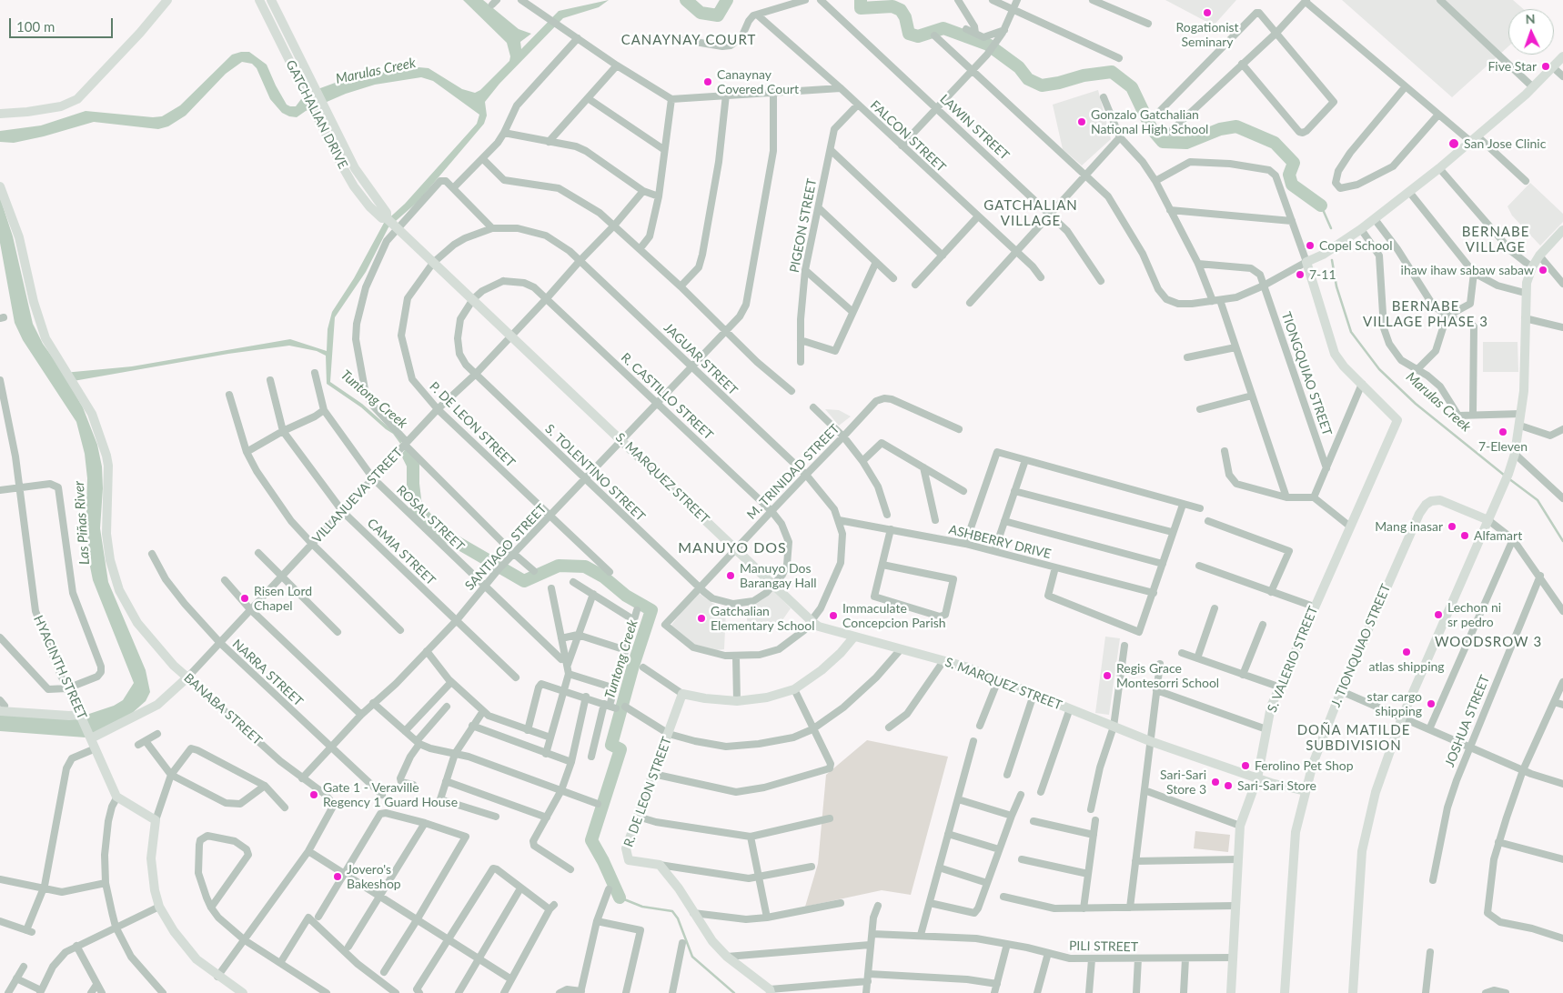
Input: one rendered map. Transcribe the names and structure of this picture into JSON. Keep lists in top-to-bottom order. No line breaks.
{"streets":{"street":["GATCHALIAN DRIVE","LAWIN STREET","FALCON STREET","PIGEON STREET","JAGUAR STREET","TIONGQUIAO STREET","R. CASTILLO STREET","P. DE LEON STREET","M. TRINIDAD STREET","S. TOLENTINO STREET","S. MARQUEZ STREET","VILLANUEVA STREET","ROSAL STREET","ASHBERRY DRIVE","SANTIAGO STREET","CAMIA STREET","J. TIONQUIAO STREET","S. VALERIO STREET","HYACINTH STREET","NARRA STREET","BANABA STREET","JOSHUA STREET","R. DE LEON STREET","PILI STREET"]},"crossings":[["GATCHALIAN DRIVE","S. MARQUEZ STREET"],["FALCON STREET","PIGEON STREET"],["JAGUAR STREET","P. DE LEON STREET"],["JAGUAR STREET","M. TRINIDAD STREET"],["JAGUAR STREET","S. MARQUEZ STREET"],["JAGUAR STREET","VILLANUEVA STREET"],["JAGUAR STREET","ASHBERRY DRIVE"],["JAGUAR STREET","SANTIAGO STREET"],["R. CASTILLO STREET","M. TRINIDAD STREET"],["R. CASTILLO STREET","S. TOLENTINO STREET"],["R. CASTILLO STREET","S. MARQUEZ STREET"],["R. CASTILLO STREET","VILLANUEVA STREET"],["R. CASTILLO STREET","SANTIAGO STREET"],["P. DE LEON STREET","S. MARQUEZ STREET"],["P. DE LEON STREET","VILLANUEVA STREET"],["P. DE LEON STREET","SANTIAGO STREET"],["M. TRINIDAD STREET","S. TOLENTINO STREET"],["M. TRINIDAD STREET","S. MARQUEZ STREET"],["S. TOLENTINO STREET","S. MARQUEZ STREET"],["S. TOLENTINO STREET","VILLANUEVA STREET"],["S. TOLENTINO STREET","SANTIAGO STREET"],["S. MARQUEZ STREET","VILLANUEVA STREET"],["S. MARQUEZ STREET","SANTIAGO STREET"],["S. MARQUEZ STREET","J. TIONQUIAO STREET"],["S. MARQUEZ STREET","S. VALERIO STREET"],["VILLANUEVA STREET","ROSAL STREET"],["VILLANUEVA STREET","CAMIA STREET"],["VILLANUEVA STREET","HYACINTH STREET"],["VILLANUEVA STREET","NARRA STREET"],["VILLANUEVA STREET","BANABA STREET"],["ROSAL STREET","SANTIAGO STREET"],["SANTIAGO STREET","CAMIA STREET"],["SANTIAGO STREET","NARRA STREET"],["SANTIAGO STREET","BANABA STREET"],["S. VALERIO STREET","PILI STREET"]],"districts":["CANAYNAY COURT","GATCHALIAN VILLAGE","BERNABE VILLAGE","BERNABE VILLAGE PHASE 3","MANUYO DOS","WOODSROW 3","DOÑA MATILDE SUBDIVISION"],"water":["Marulas Creek","Tuntong Creek","Las Piñas River"],"places":["Rogationist Seminary","Five Star","Canaynay Covered Court","Gonzalo Gatchalian National High School","San Jose Clinic","Copel School","ihaw ihaw sabaw sabaw","7-11","7-Eleven","Mang inasar","Alfamart","Manuyo Dos Barangay Hall","Risen Lord Chapel","Lechon ni sr pedro","Immaculate Concepcion Parish","Gatchalian Elementary School","atlas shipping","Regis Grace Montesorri School","star cargo shipping","Ferolino Pet Shop","Sari-Sari Store 3","Sari-Sari Store","Gate 1 - Veraville Regency 1 Guard House","Jovero's Bakeshop"],"scale_bar":"100 m","north":"top"}
